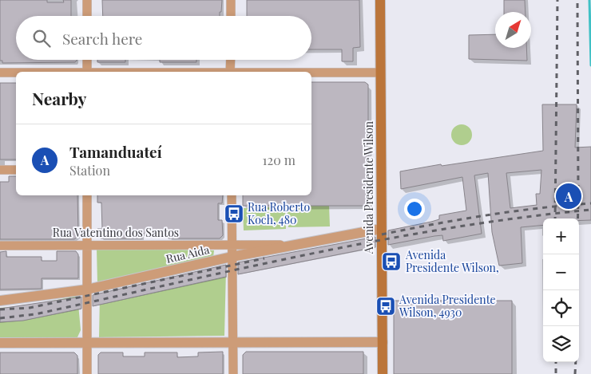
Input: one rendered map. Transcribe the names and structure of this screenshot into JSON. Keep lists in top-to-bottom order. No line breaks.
{"streets":{"main road":["Avenida Presidente Wilson"],"street":["Rua Vatentino dos Santos","Rua Aida"]},"crossings":[["Avenida Presidente Wilson","Rua Aida"],["Rua Vatentino dos Santos","Rua Aida"]],"places":{"bus stop":["Rua Roberto Koch, 480","Avenida Presidente Wilson,","Avenida Presidente Wilson, 4930"]},"north":"top right","page":{"search":"Search here","heading":"Nearby","list":[{"mark":"A","name":"Tamanduateí","note":"Station","value":"120 m"}],"pins":"A","map_buttons":["+","−"]}}
